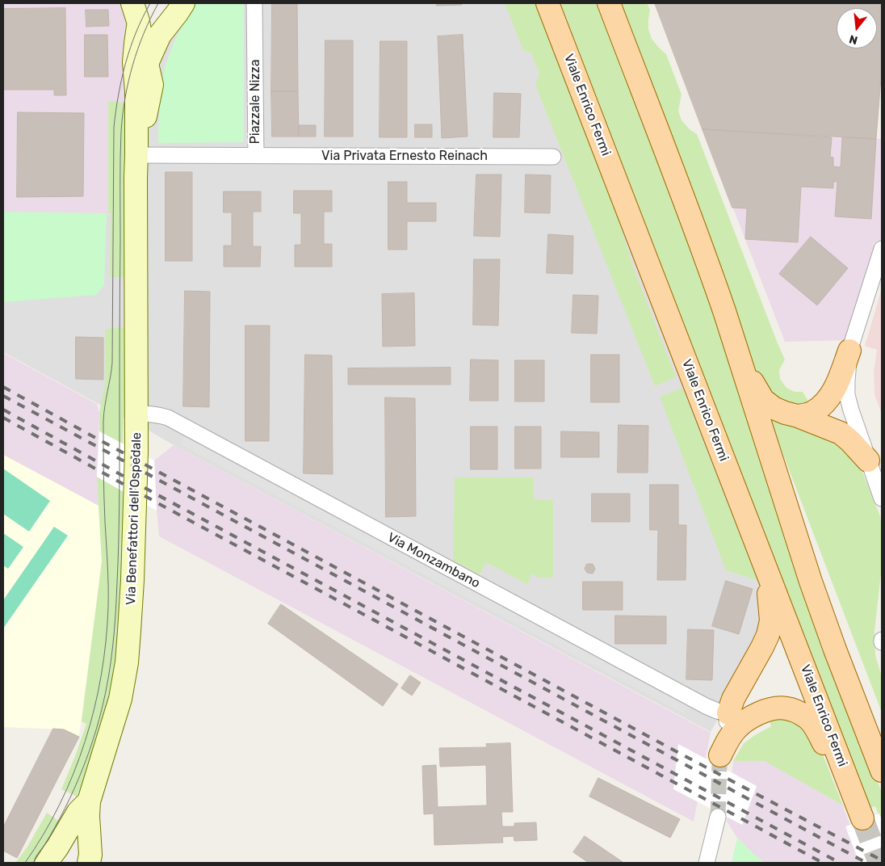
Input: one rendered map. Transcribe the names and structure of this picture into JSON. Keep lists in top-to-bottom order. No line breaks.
{"streets":{"main road":["Viale Enrico Fermi","Via Benefattori dell'Ospedale"],"street":["Piazzale Nizza","Via Privata Ernesto Reinach","Via Monzambano"]},"crossings":[["Piazzale Nizza","Via Privata Ernesto Reinach"],["Piazzale Nizza","Via Benefattori dell'Ospedale"],["Via Benefattori dell'Ospedale","Via Monzambano"]],"north":"bottom"}
